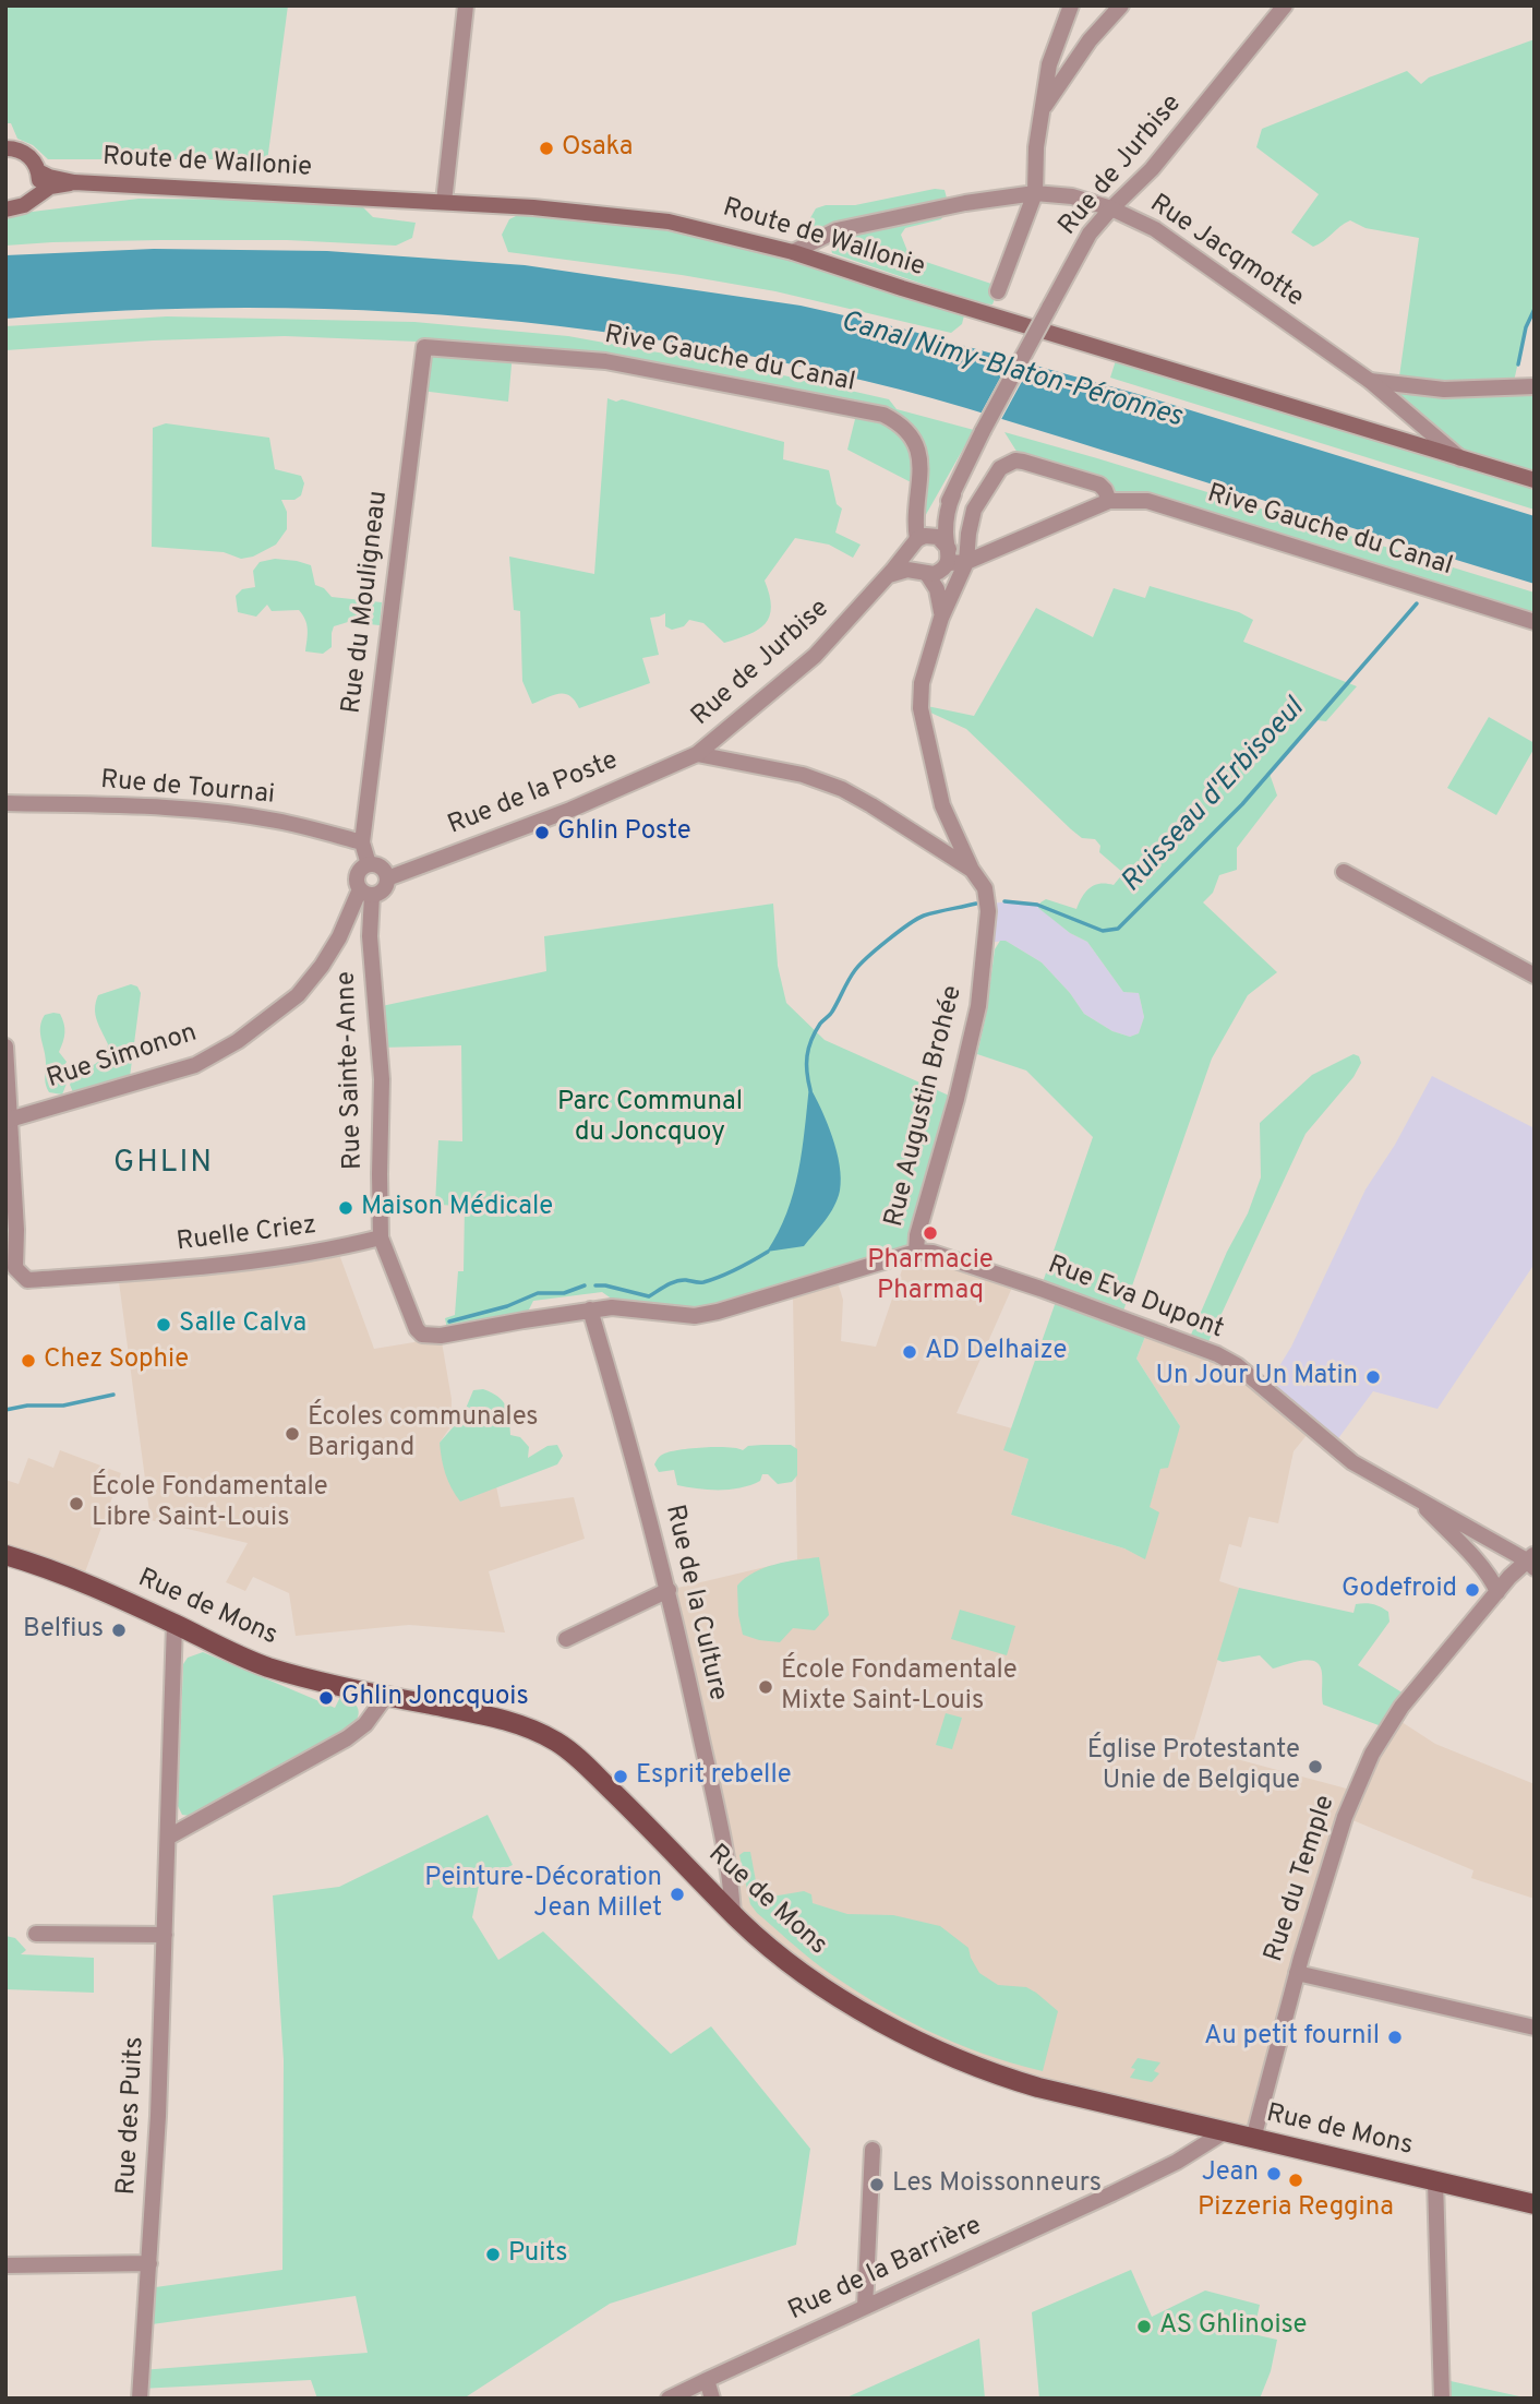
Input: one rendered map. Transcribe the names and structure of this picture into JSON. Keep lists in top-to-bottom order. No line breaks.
{"streets":{"main road":["Route de Wallonie","Rue de Mons"],"street":["Rue de Jurbise","Rue Jacqmotte","Rive Gauche du Canal","Rue du Mouligneau","Rue de Tournai","Rue de la Poste","Rue Simonon","Rue Sainte-Anne","Rue Augustin Brohée","Ruelle Criez","Rue Eva Dupont","Rue de la Culture","Rue du Temple","Rue des Puits","Rue de la Barrière"]},"crossings":[["Route de Wallonie","Rue Jacqmotte"],["Rue de Jurbise","Rue Jacqmotte"],["Rue de Jurbise","Rive Gauche du Canal"],["Rue de Jurbise","Rue de la Poste"],["Rive Gauche du Canal","Rue du Mouligneau"],["Rive Gauche du Canal","Rue Augustin Brohée"],["Rue du Mouligneau","Rue de Tournai"],["Rue du Mouligneau","Rue de la Poste"],["Rue du Mouligneau","Rue Simonon"],["Rue du Mouligneau","Rue Sainte-Anne"],["Rue de la Poste","Rue Simonon"],["Rue de la Poste","Rue Sainte-Anne"],["Rue Simonon","Rue Sainte-Anne"],["Rue Sainte-Anne","Ruelle Criez"],["Rue Sainte-Anne","Rue de la Culture"],["Rue Augustin Brohée","Rue Eva Dupont"],["Rue Eva Dupont","Rue du Temple"],["Rue de la Culture","Rue de Mons"],["Rue de Mons","Rue du Temple"],["Rue de Mons","Rue des Puits"],["Rue de Mons","Rue de la Barrière"]],"districts":["GHLIN"],"water":["Canal Nimy-Blaton-Péronnes","Ruisseau d'Erbisoeul"],"parks":["Parc Communal du Joncquoy"],"places":["Osaka","Ghlin Poste","Maison Médicale","Pharmacie Pharmaq","Salle Calva","AD Delhaize","Chez Sophie","Un Jour Un Matin","Écoles communales Barigand","École Fondamentale Libre Saint-Louis","Godefroid","Belfius","École Fondamentale Mixte Saint-Louis","Ghlin Joncquois","Église Protestante Unie de Belgique","Esprit rebelle","Peinture-Décoration Jean Millet","Au petit fournil","Jean","Pizzeria Reggina","Les Moissonneurs","Puits","AS Ghlinoise"]}
